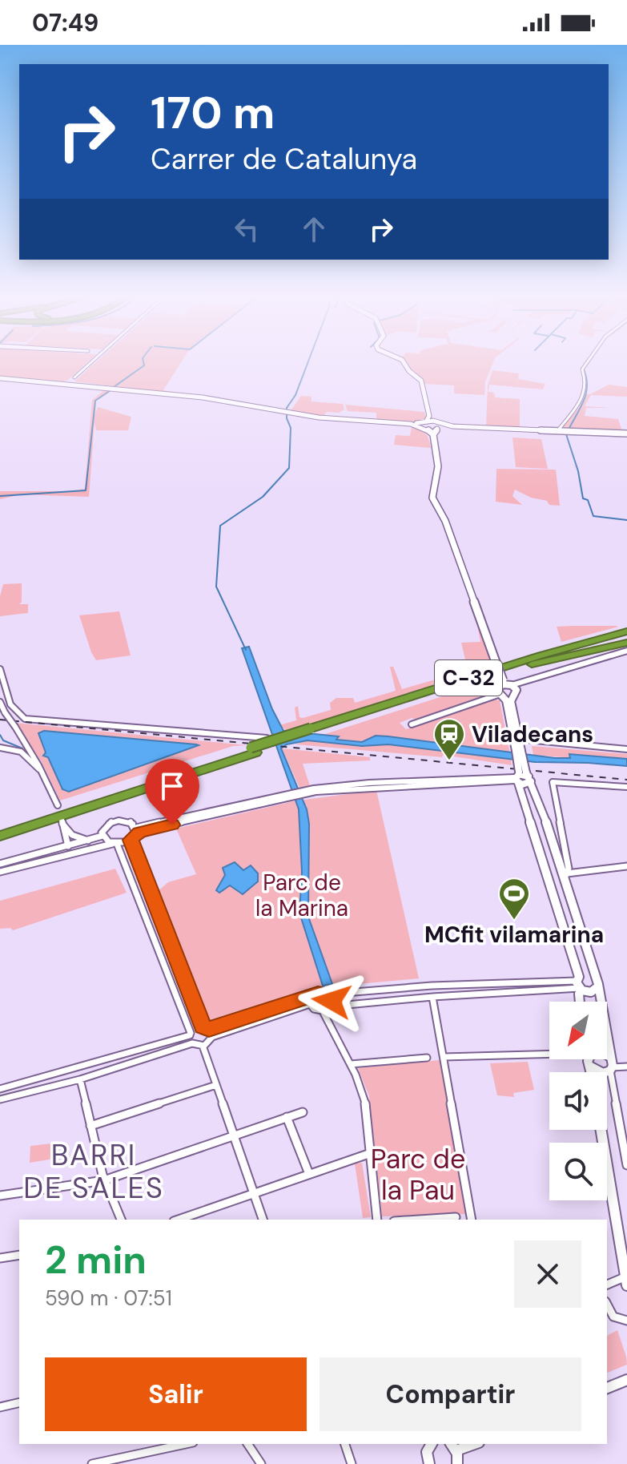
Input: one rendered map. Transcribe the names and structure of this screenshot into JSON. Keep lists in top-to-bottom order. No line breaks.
{"streets":{"highway":["C-32"]},"districts":["BARRI DE SALES"],"parks":["Parc de la Marina","Parc de la Pau"],"places":{"station":["Viladecans"],"sports":["MCfit vilamarina"]},"north":"bottom left","page":{"status":"07:49","turn":["170 m","Carrer de Catalunya"],"heading":["2 min","590 m · 07:51"],"buttons":["Salir","Compartir"]}}
